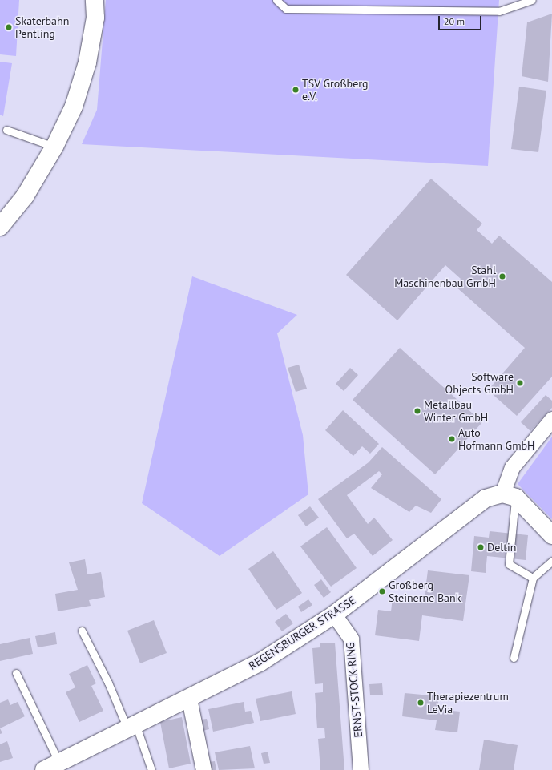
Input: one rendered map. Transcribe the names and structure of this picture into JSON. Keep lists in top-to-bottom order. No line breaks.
{"streets":{"street":["REGENSBURGER STRASSE","ERNST-STOCK-RING"]},"crossings":[["REGENSBURGER STRASSE","ERNST-STOCK-RING"]],"places":["Skaterbahn Pentling","TSV Großberg e.V.","Stahl Maschinenbau GmbH","Software Objects GmbH","Metallbau Winter GmbH","Auto Hofmann GmbH","Deltin","Großberg Steinerne Bank","Therapiezentrum LeVia"],"scale_bar":"20 m"}
